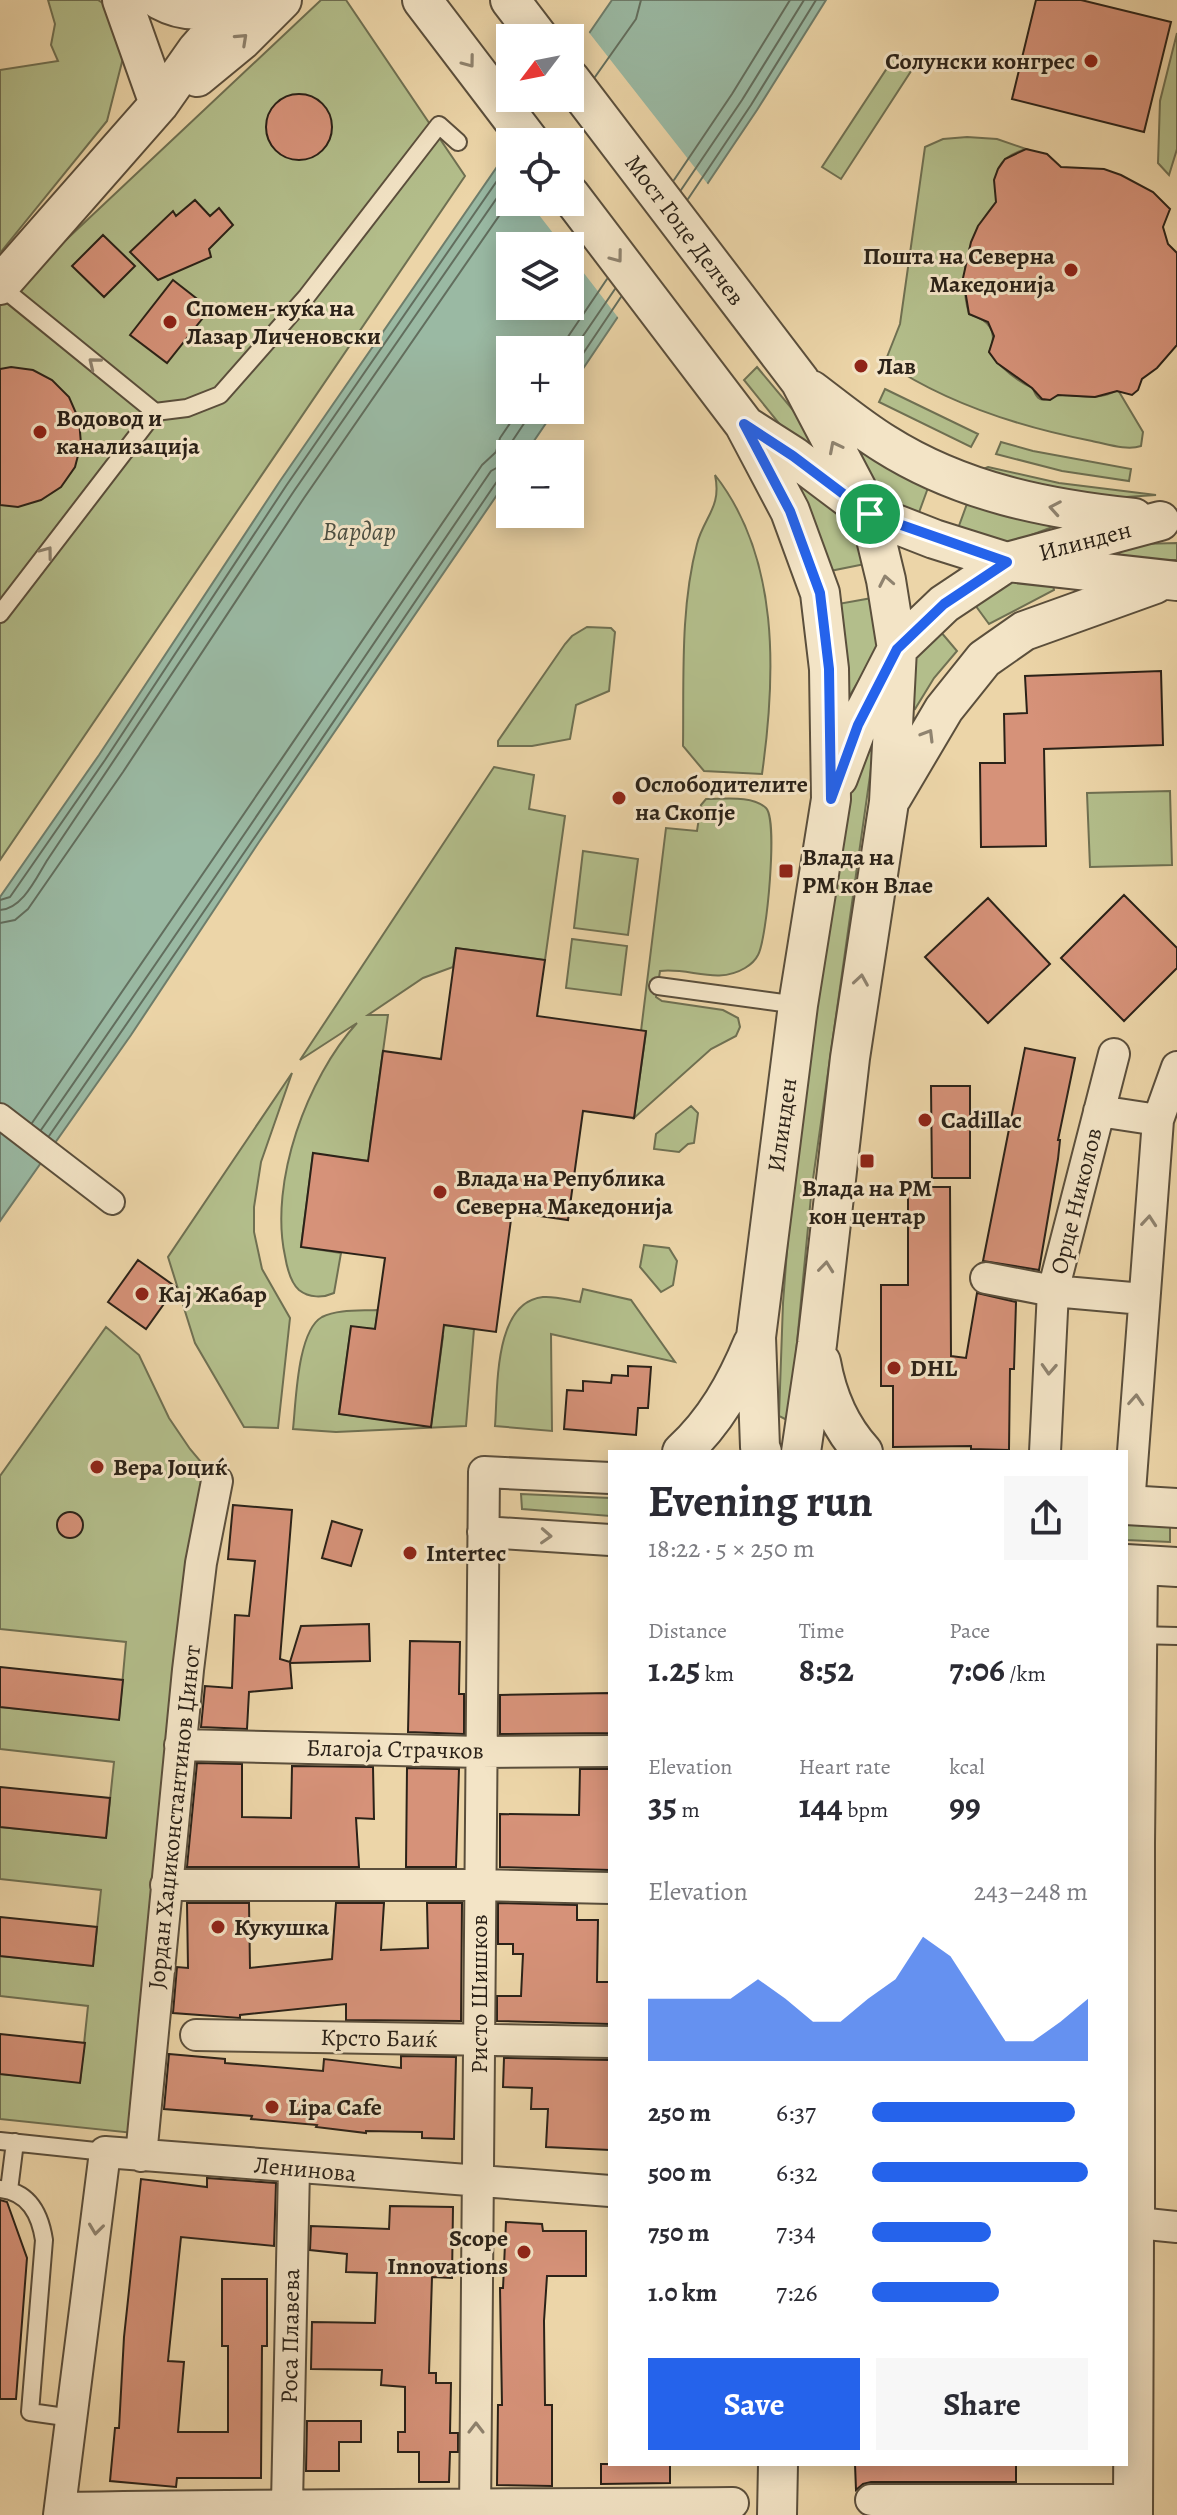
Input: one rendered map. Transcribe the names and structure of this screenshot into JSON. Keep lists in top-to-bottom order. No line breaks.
{"streets":{"street":["Мост Гоце Делчев","Илинден","Орце Николов","Благоја Страчков","Јордан Хаџиконстантинов Џинот","Ристо Шишков","Крсто Баиќ","Ленинова","Роса Плавева"]},"crossings":[["Благоја Страчков","Јордан Хаџиконстантинов Џинот"],["Благоја Страчков","Ристо Шишков"],["Јордан Хаџиконстантинов Џинот","Ленинова"],["Ристо Шишков","Крсто Баиќ"],["Ристо Шишков","Ленинова"],["Ленинова","Роса Плавева"]],"water":["Вардар"],"places":{"other":["Солунски конгрес","Пошта на Северна Македонија","Спомен-куќа на Лазар Личеновски","Лав","Водовод и канализација","Ослободителите на Скопје","Cadillac","Влада на Република Северна Македонија","Кај Жабар","DHL","Вера Јоциќ","Intertec","Кукушка","Lipa Cafe","Scope Innovations"],"transit":["Влада на РМ кон Влае","Влада на РМ кон центар"]},"north":"bottom left","page":{"map_buttons":["+","−"],"heading":["Evening run","18:22 · 5 × 250 m"],"stats":[["Distance","1.25 km"],["Time","8:52"],["Pace","7:06 /km"],["Elevation","35 m"],["Heart rate","144 bpm"],["kcal","99"]],"chart":["Elevation","243–248 m"],"list":[{"name":"250 m","note":"6:37"},{"name":"500 m","note":"6:32"},{"name":"750 m","note":"7:34"},{"name":"1.0 km","note":"7:26"}],"buttons":["Save","Share"]}}
